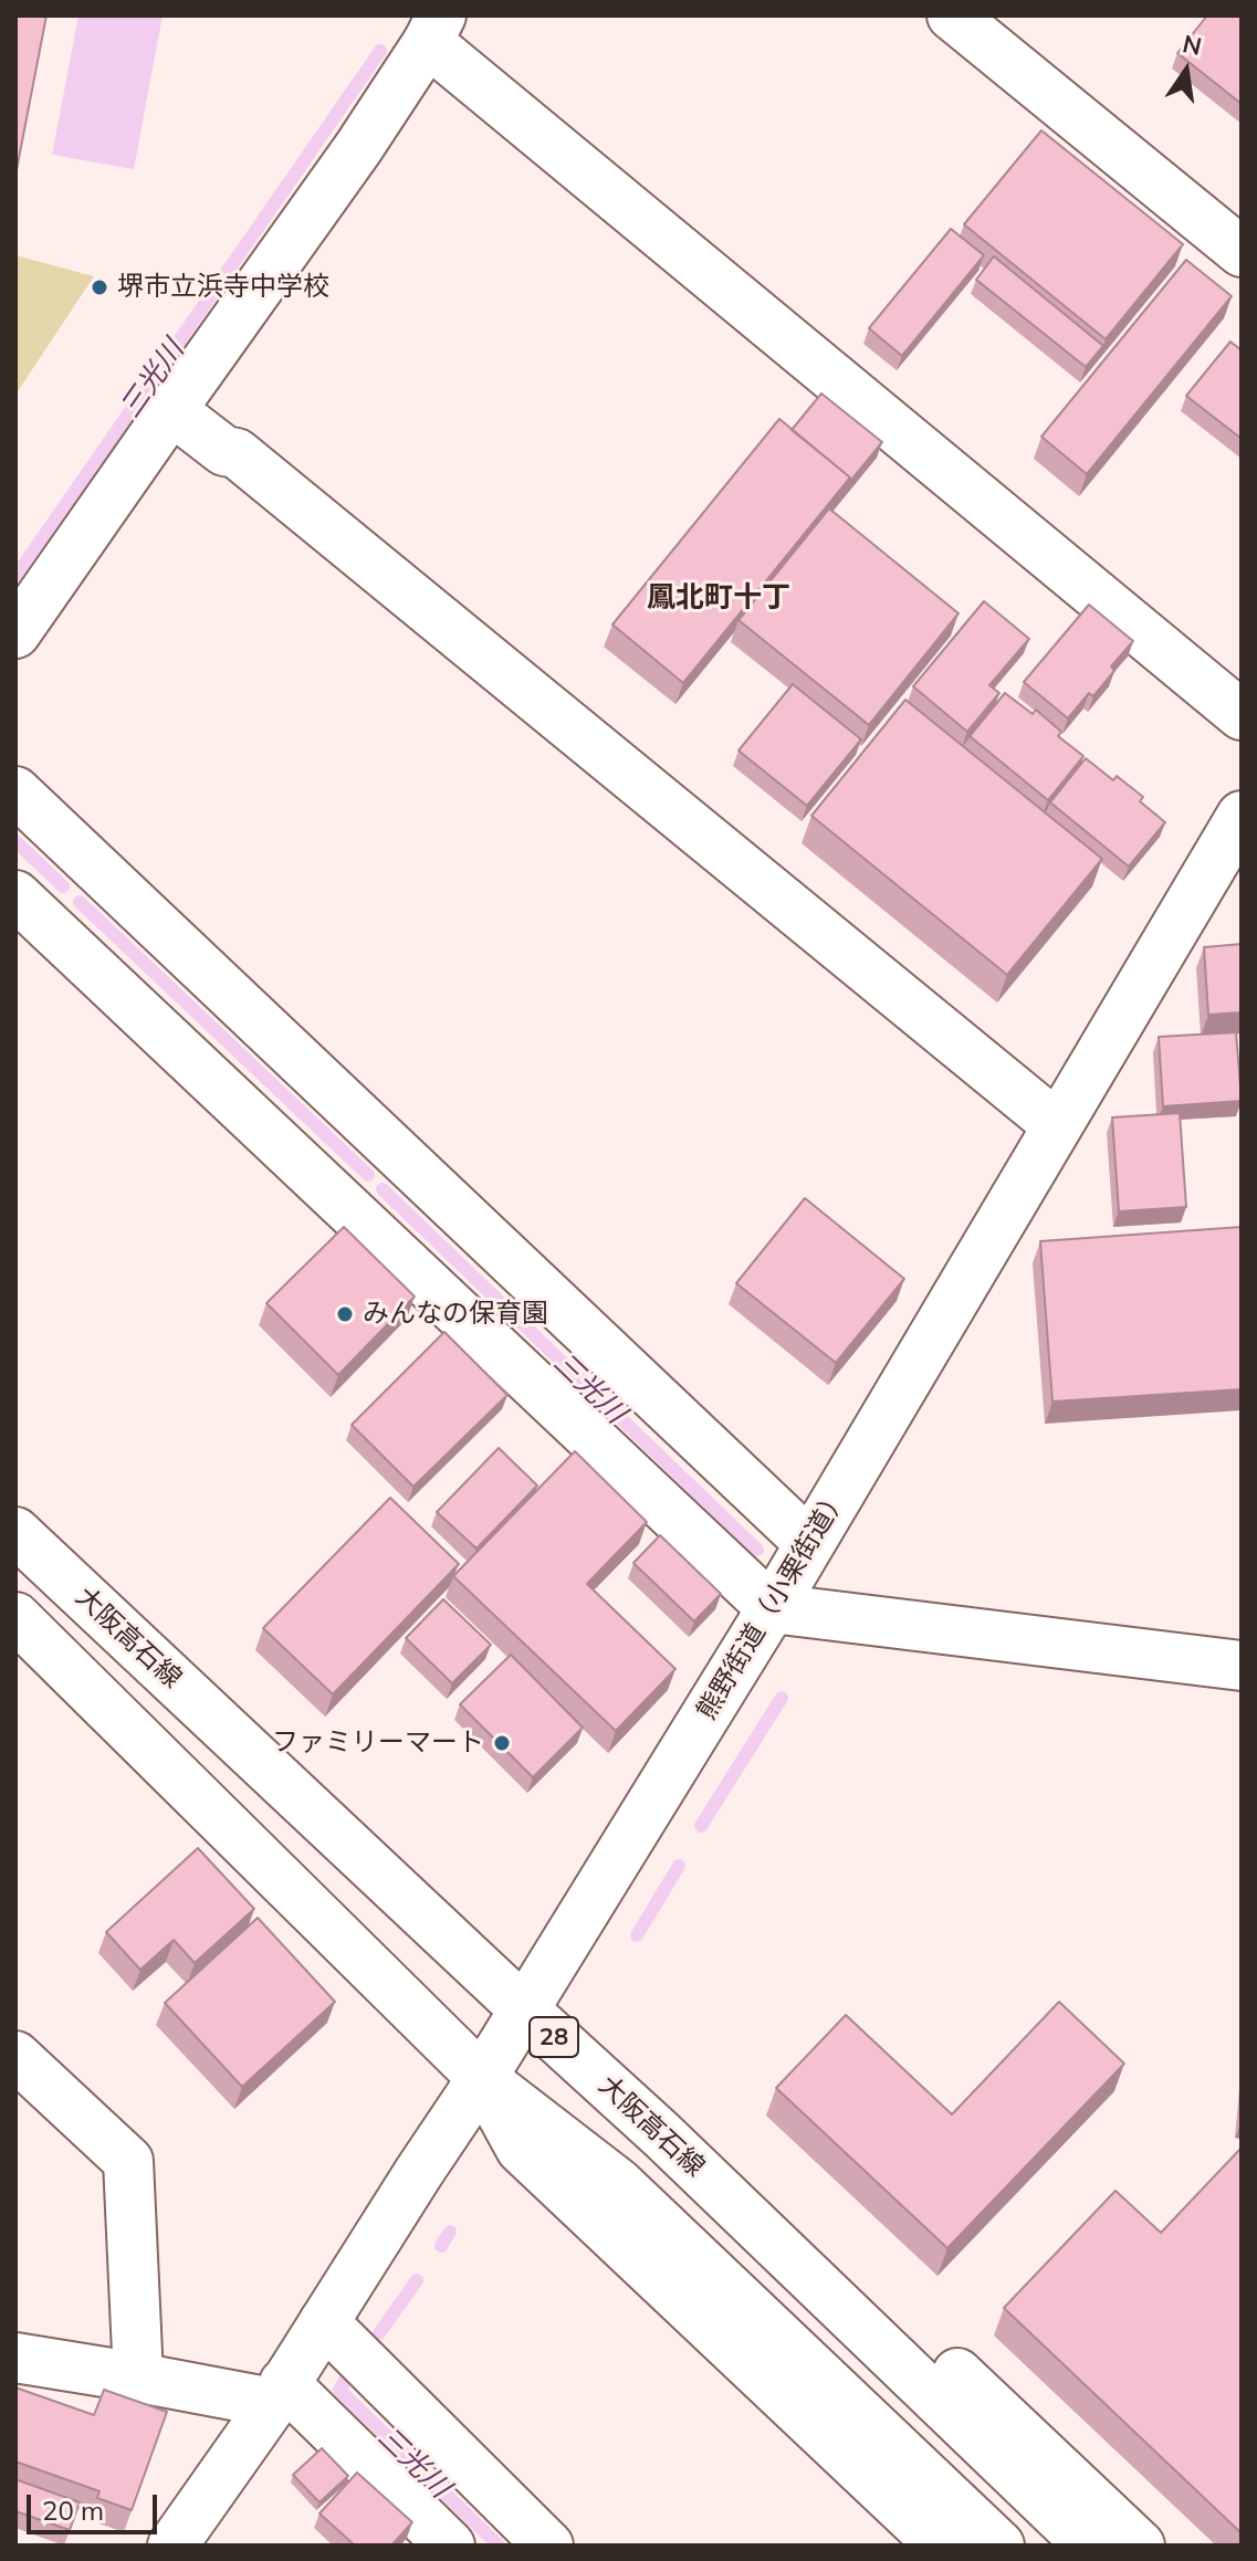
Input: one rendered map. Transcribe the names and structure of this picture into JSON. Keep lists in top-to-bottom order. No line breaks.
{"streets":{"street":["熊野街道（小栗街道）","大阪高石線","28"]},"crossings":[["熊野街道（小栗街道）","大阪高石線"]],"districts":["鳳北町十丁"],"water":["三光川"],"places":["堺市立浜寺中学校","みんなの保育園","ファミリーマート"],"scale_bar":"20 m","north":"top"}
